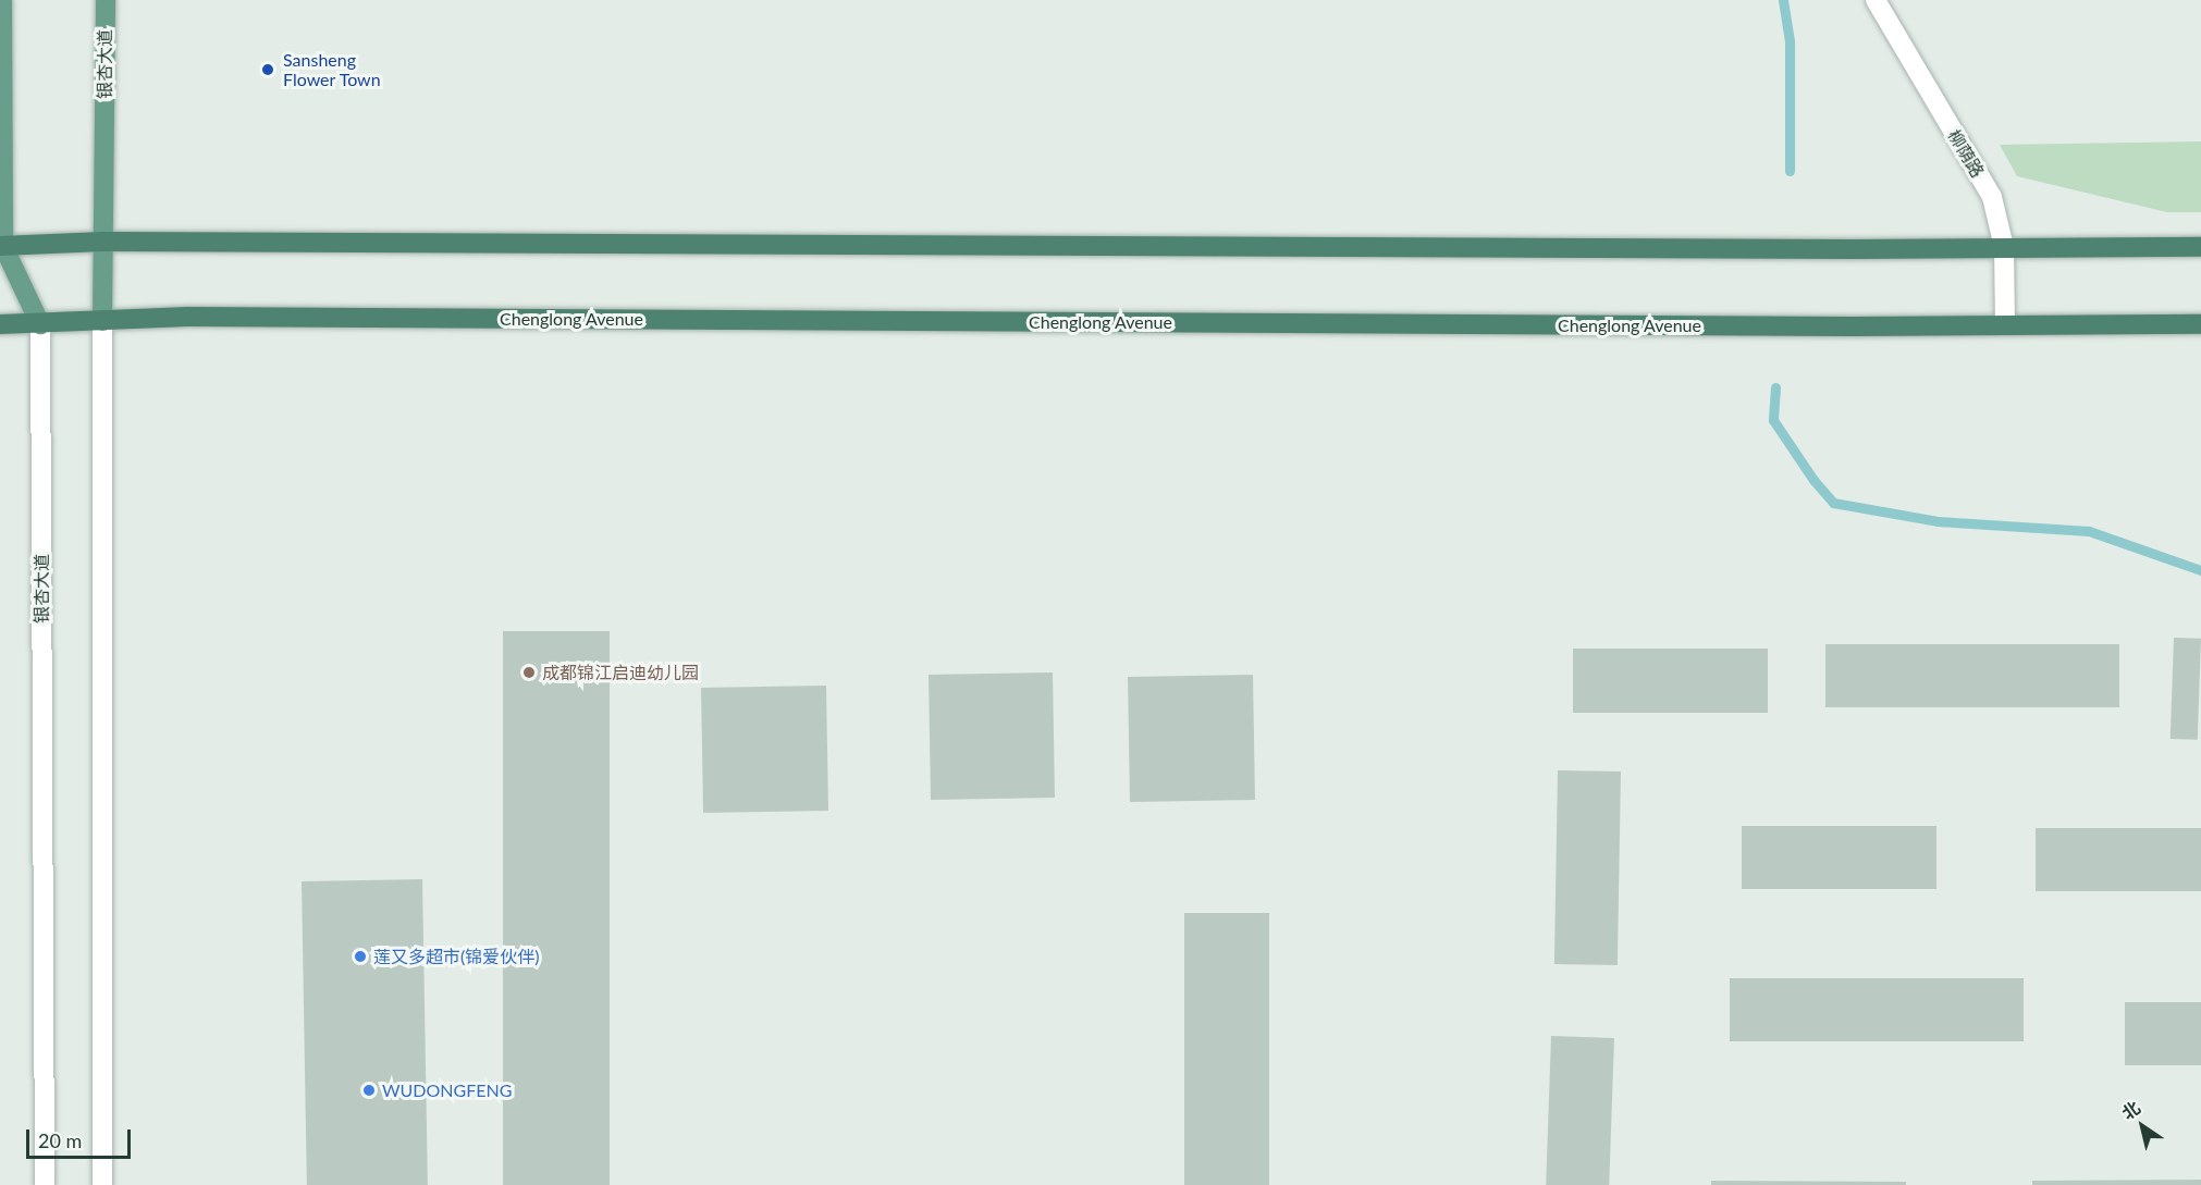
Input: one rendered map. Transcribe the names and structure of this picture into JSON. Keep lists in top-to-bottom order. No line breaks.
{"streets":{"highway":["Chenglong Avenue"],"main road":["银杏大道"],"street":["柳荫路"]},"crossings":[["银杏大道","Chenglong Avenue"],["柳荫路","Chenglong Avenue"]],"places":["Sansheng Flower Town","成都锦江启迪幼儿园","莲又多超市(锦爱伙伴)","WUDONGFENG"],"scale_bar":"20 m","north":"top left"}
